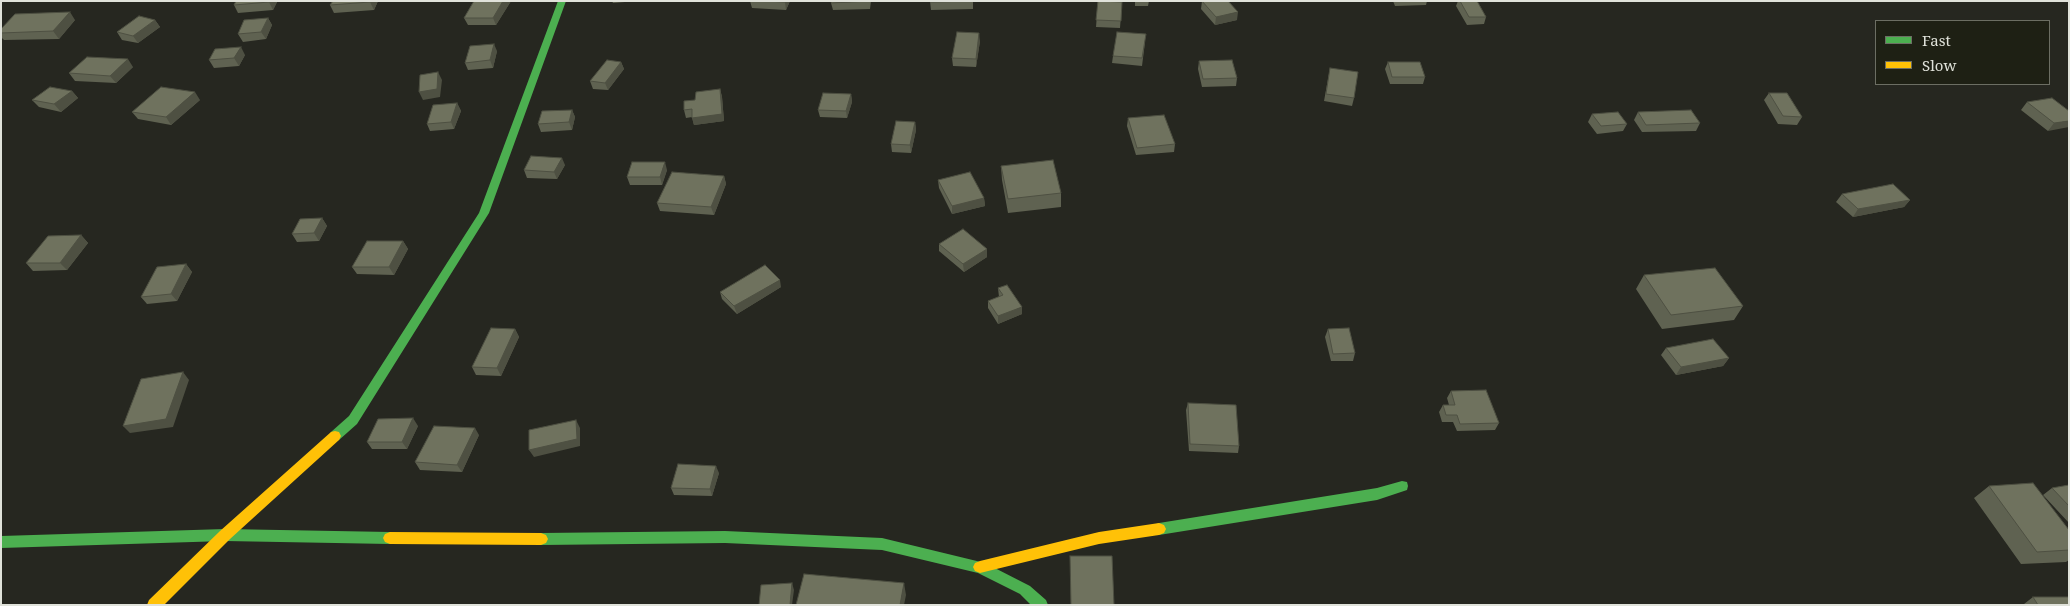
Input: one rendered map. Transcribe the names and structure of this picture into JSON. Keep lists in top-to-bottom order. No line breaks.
{"legend":["Fast","Slow"]}
